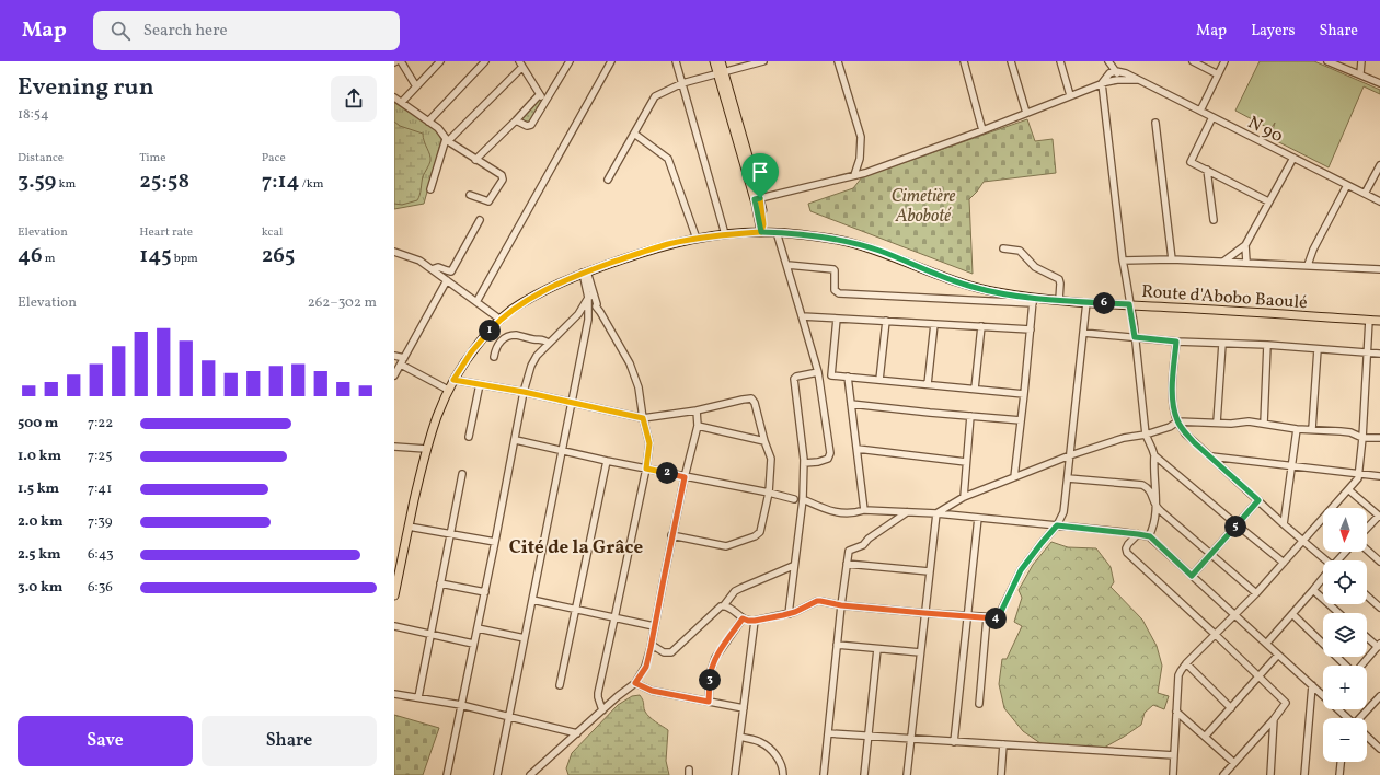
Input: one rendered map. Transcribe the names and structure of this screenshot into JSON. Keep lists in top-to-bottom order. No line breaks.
{"streets":{"main road":["Route d'Abobo Baoulé"],"street":["N 90"]},"districts":["Cité de la Grâce"],"parks":["Cimetière Aboboté"],"north":"bottom","page":{"header":"Map","search":"Search here","nav":["Map","Layers","Share"],"heading":["Evening run","18:54"],"stats":[["Distance","3.59 km"],["Time","25:58"],["Pace","7:14 /km"],["Elevation","46 m"],["Heart rate","145 bpm"],["kcal","265"]],"chart":["Elevation","262–302 m"],"pins":["6","1","2","5","4","3"],"list":[{"name":"500 m","note":"7:22"},{"name":"1.0 km","note":"7:25"},{"name":"1.5 km","note":"7:41"},{"name":"2.0 km","note":"7:39"},{"name":"2.5 km","note":"6:43"},{"name":"3.0 km","note":"6:36"}],"map_buttons":["+","−"],"buttons":["Save","Share"]}}
